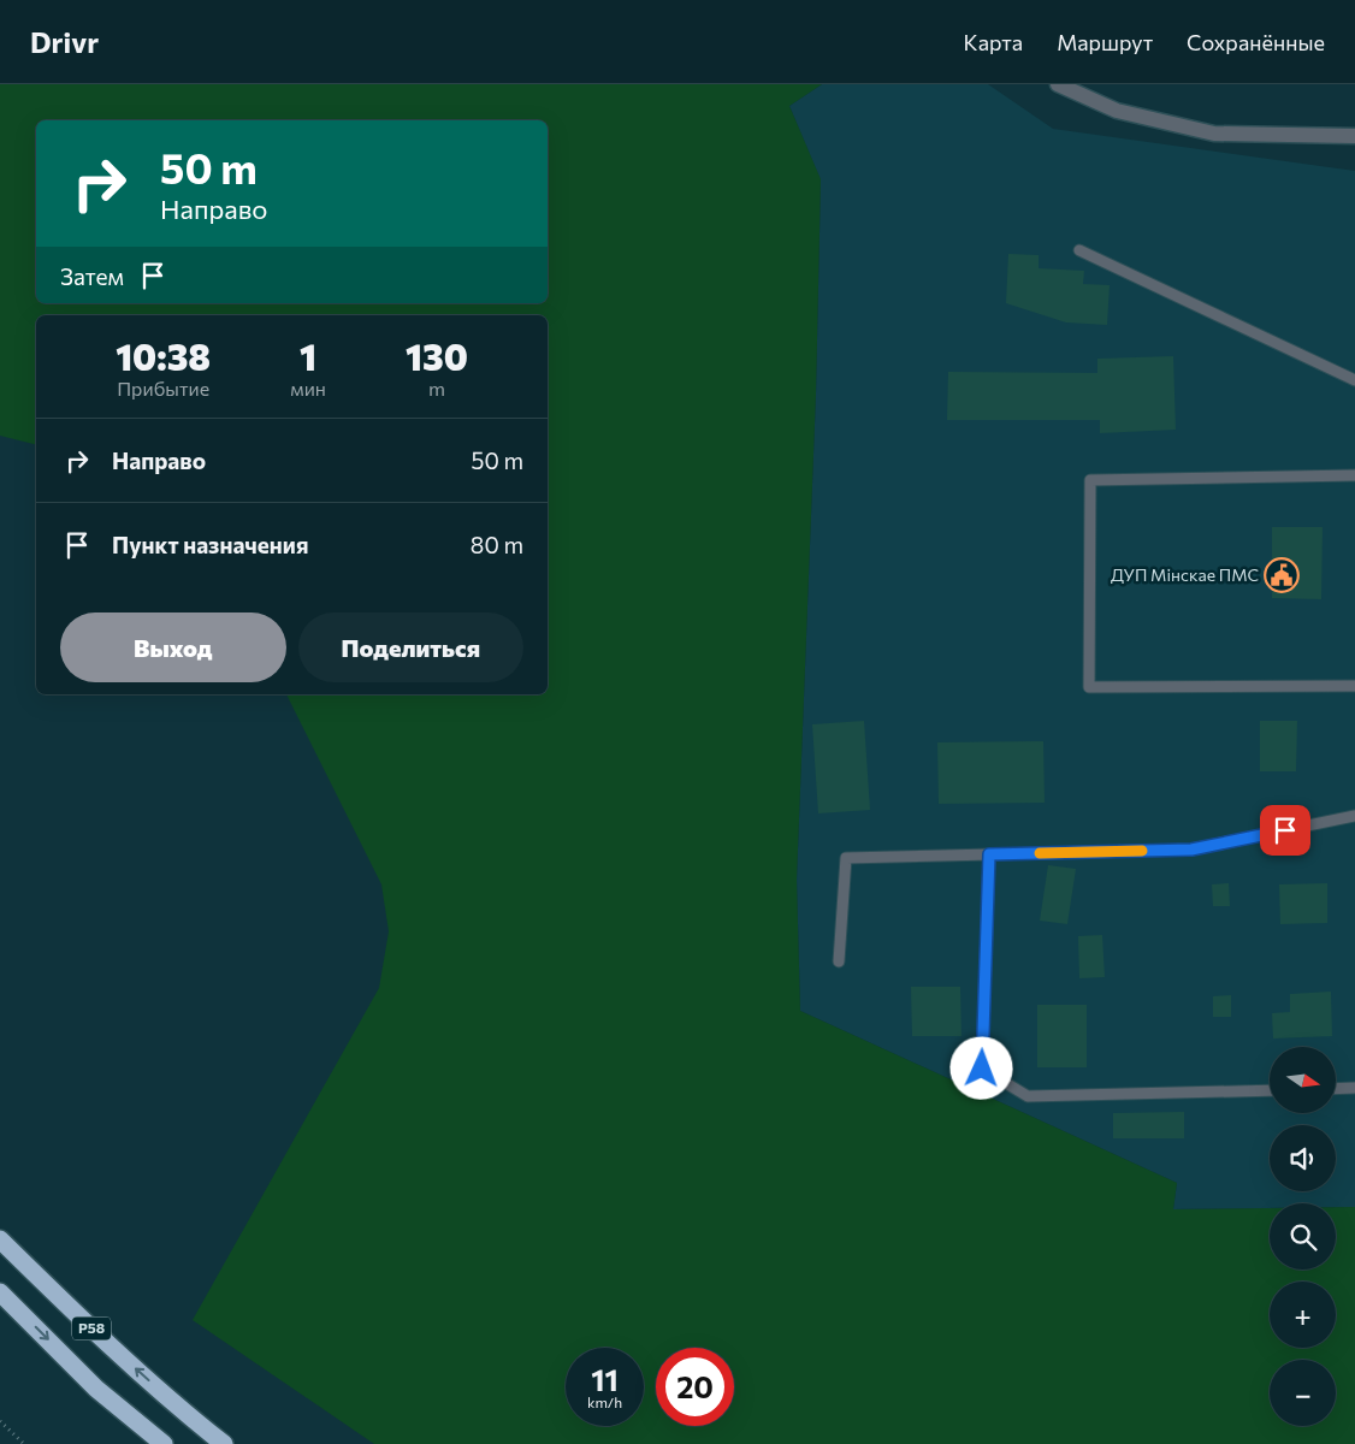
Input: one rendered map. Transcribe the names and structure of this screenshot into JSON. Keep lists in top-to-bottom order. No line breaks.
{"streets":{"highway":["Р58"]},"places":{"public building":["ДУП Мінскае ПМС"]},"north":"right","page":{"header":"Drivr","nav":["Карта","Маршрут","Сохранённые"],"turn":["50 m","Направо"],"then":"Затем","eta":["10:38","Прибытие","1","мин","130","m"],"list":[{"name":"Направо","value":"50 m"},{"name":"Пункт назначения","value":"80 m"}],"buttons":["Выход","Поделиться"],"map_buttons":["+","−"],"speed":"11 km/h","limit":"20"}}
